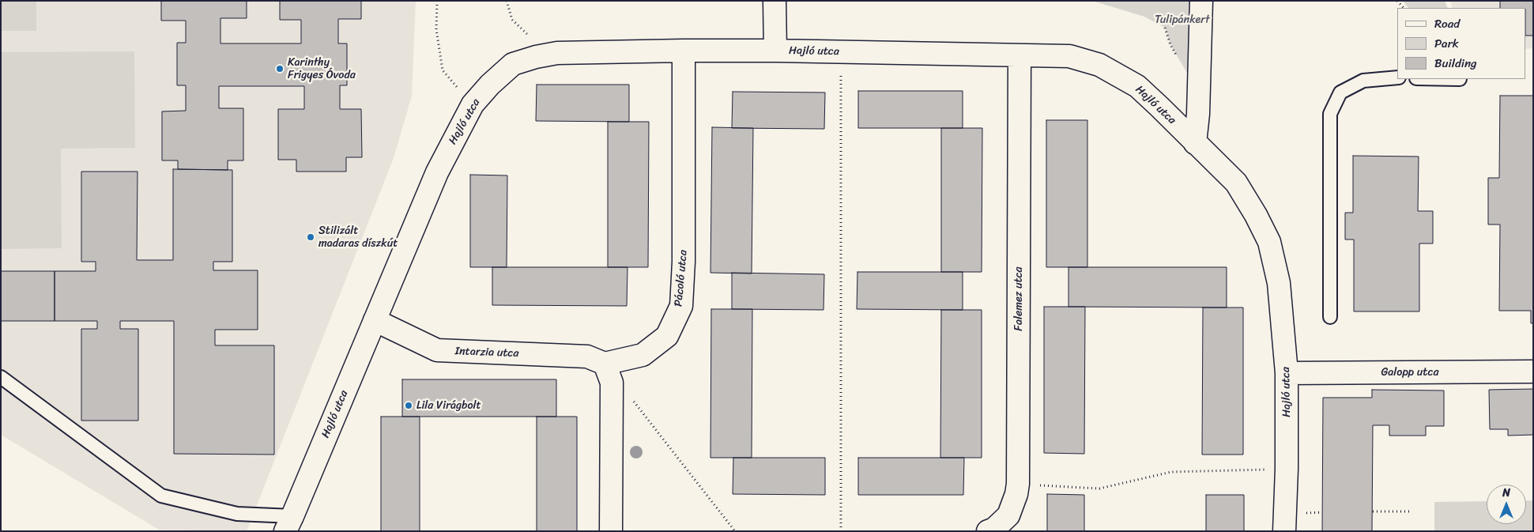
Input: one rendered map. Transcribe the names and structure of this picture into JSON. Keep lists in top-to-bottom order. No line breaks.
{"streets":{"street":["Hajló utca","Pácoló utca","Falemez utca","Intarzia utca","Galopp utca"]},"crossings":[["Hajló utca","Pácoló utca"],["Hajló utca","Falemez utca"],["Hajló utca","Intarzia utca"],["Hajló utca","Galopp utca"],["Pácoló utca","Intarzia utca"]],"parks":["Tulipánkert"],"places":["Karinthy Frigyes Óvoda","Stilizált madaras díszkút","Lila Virágbolt"],"legend":["Road","Park","Building"],"north":"top"}
